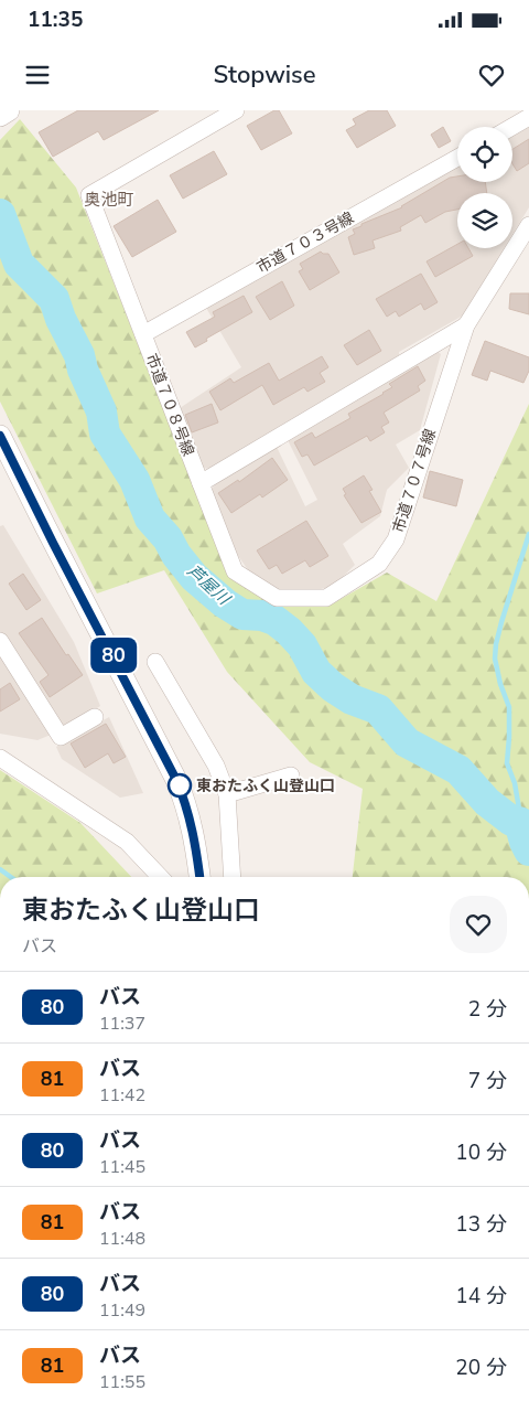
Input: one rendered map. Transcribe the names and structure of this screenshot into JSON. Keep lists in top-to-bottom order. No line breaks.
{"streets":{"street":["市道７０３号線","市道７０８号線","市道７０７号線"]},"crossings":[["市道７０３号線","市道７０８号線"],["市道７０８号線","市道７０７号線"]],"districts":["奥池町"],"water":["芦屋川"],"places":["東おたふく山登山口"],"lines":["bus line 80"],"page":{"status":"11:35","header":"Stopwise","on_map":"80","heading":["東おたふく山登山口","バス"],"list":[{"mark":"80","name":"バス","note":"11:37","value":"2 分"},{"mark":"81","name":"バス","note":"11:42","value":"7 分"},{"mark":"80","name":"バス","note":"11:45","value":"10 分"},{"mark":"81","name":"バス","note":"11:48","value":"13 分"},{"mark":"80","name":"バス","note":"11:49","value":"14 分"},{"mark":"81","name":"バス","note":"11:55","value":"20 分"}]}}
